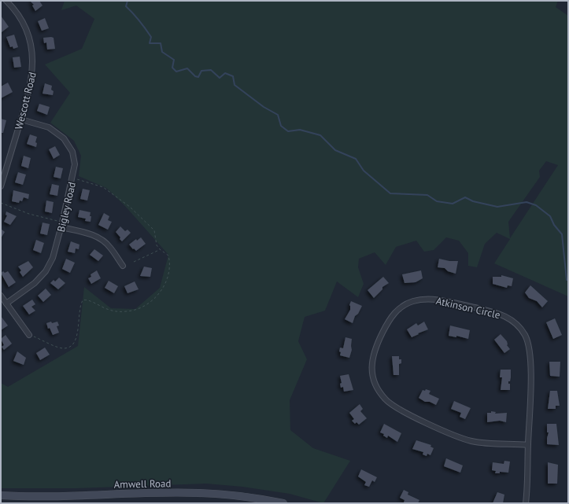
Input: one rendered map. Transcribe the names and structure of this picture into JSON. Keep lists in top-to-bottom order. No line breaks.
{"streets":{"main road":["Amwell Road"],"street":["Wescott Road","Bigley Road","Atkinson Circle"]},"crossings":[["Wescott Road","Bigley Road"]]}
